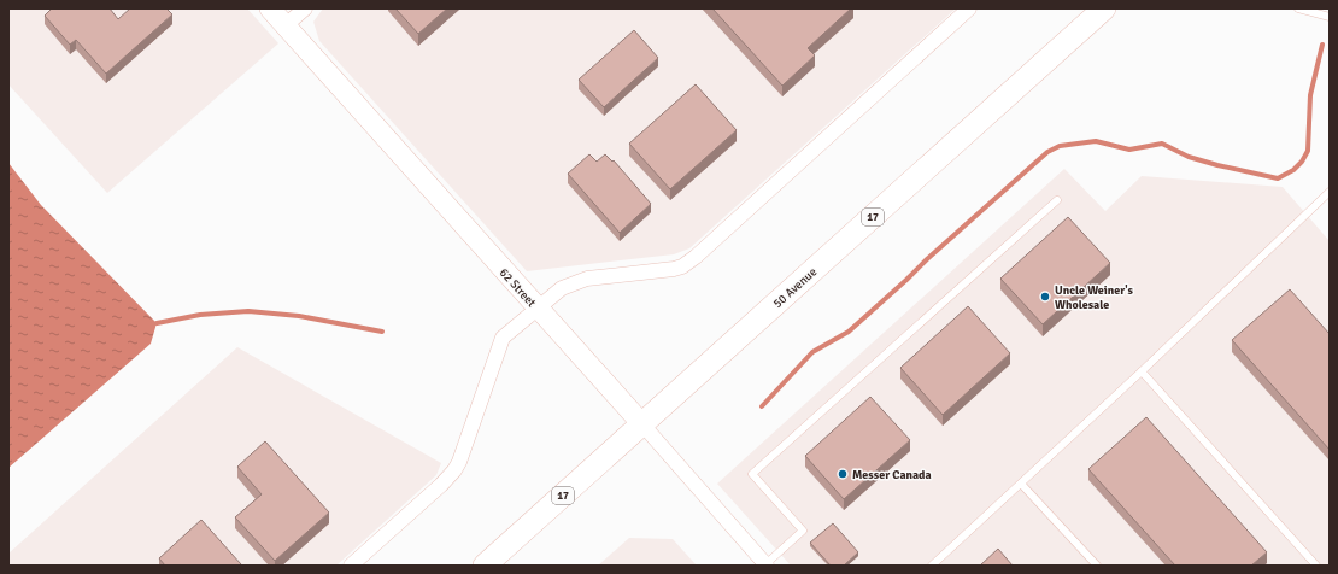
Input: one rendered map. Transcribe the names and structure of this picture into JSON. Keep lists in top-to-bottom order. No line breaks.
{"streets":{"main road":["17","62 Street","50 Avenue"]},"crossings":[["62 Street","50 Avenue"]],"places":["Uncle Weiner's Wholesale","Messer Canada"]}
